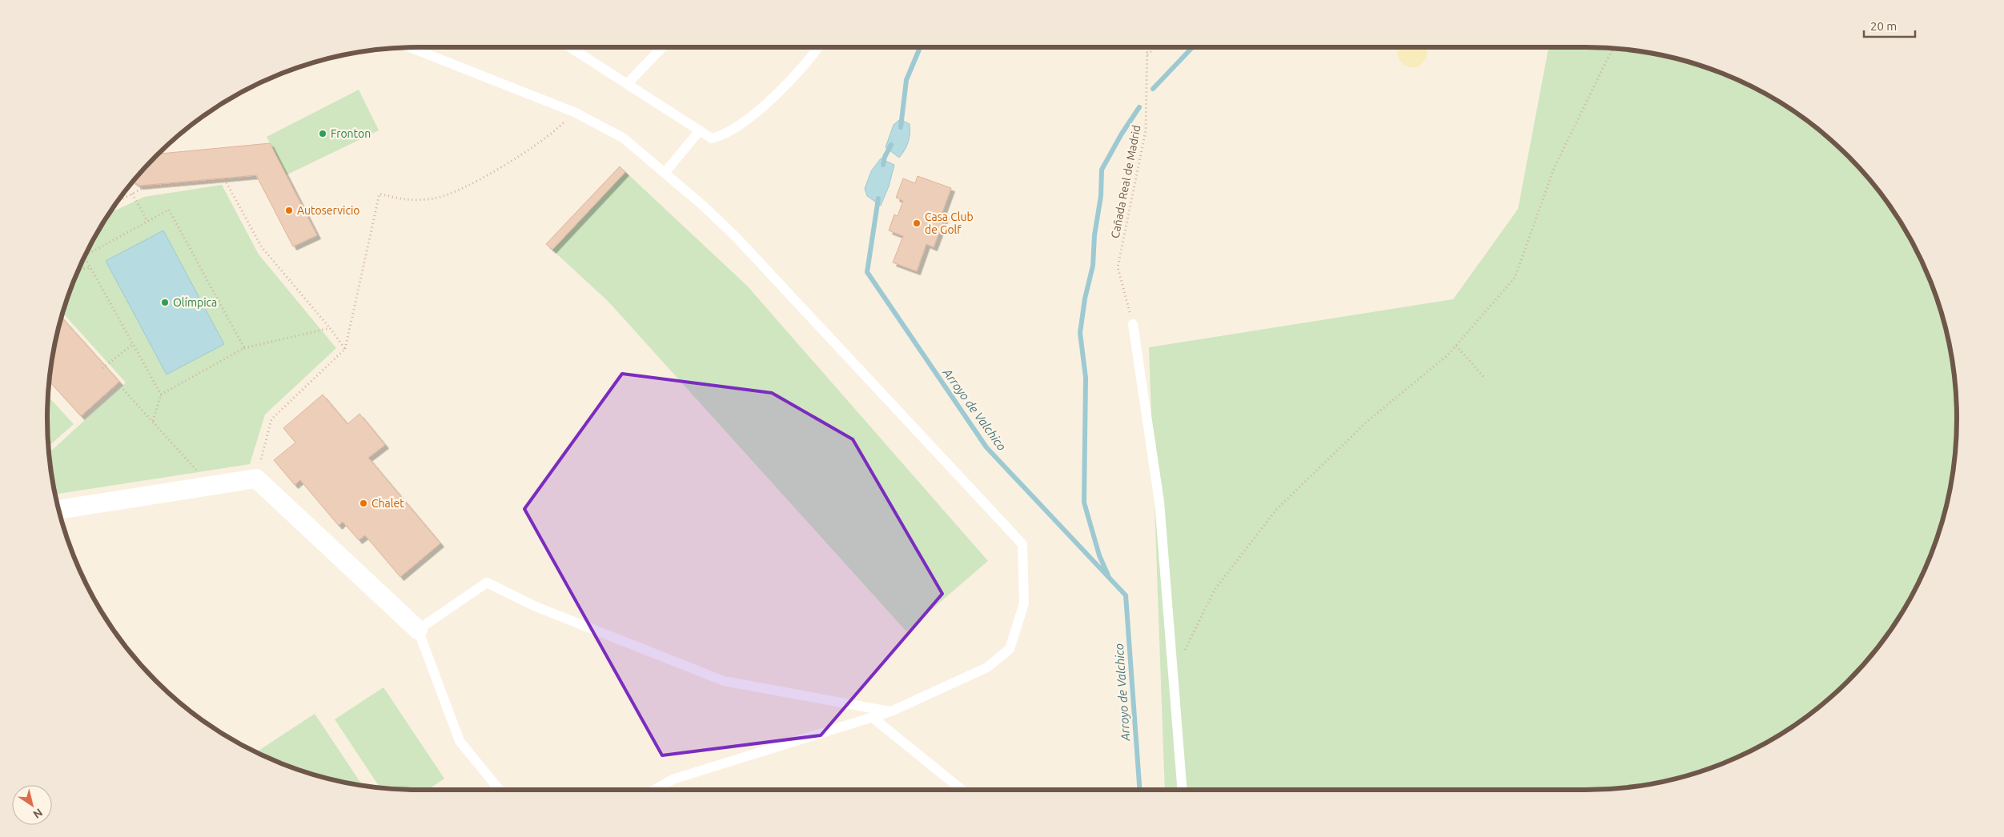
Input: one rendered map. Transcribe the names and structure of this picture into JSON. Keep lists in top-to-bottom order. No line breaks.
{"streets":{"path":["Cañada Real de Madrid"]},"water":["Arroyo de Valchico"],"places":["Fronton","Autoservicio","Casa Club de Golf","Olímpica","Chalet"],"scale_bar":"20 m","north":"bottom right"}
